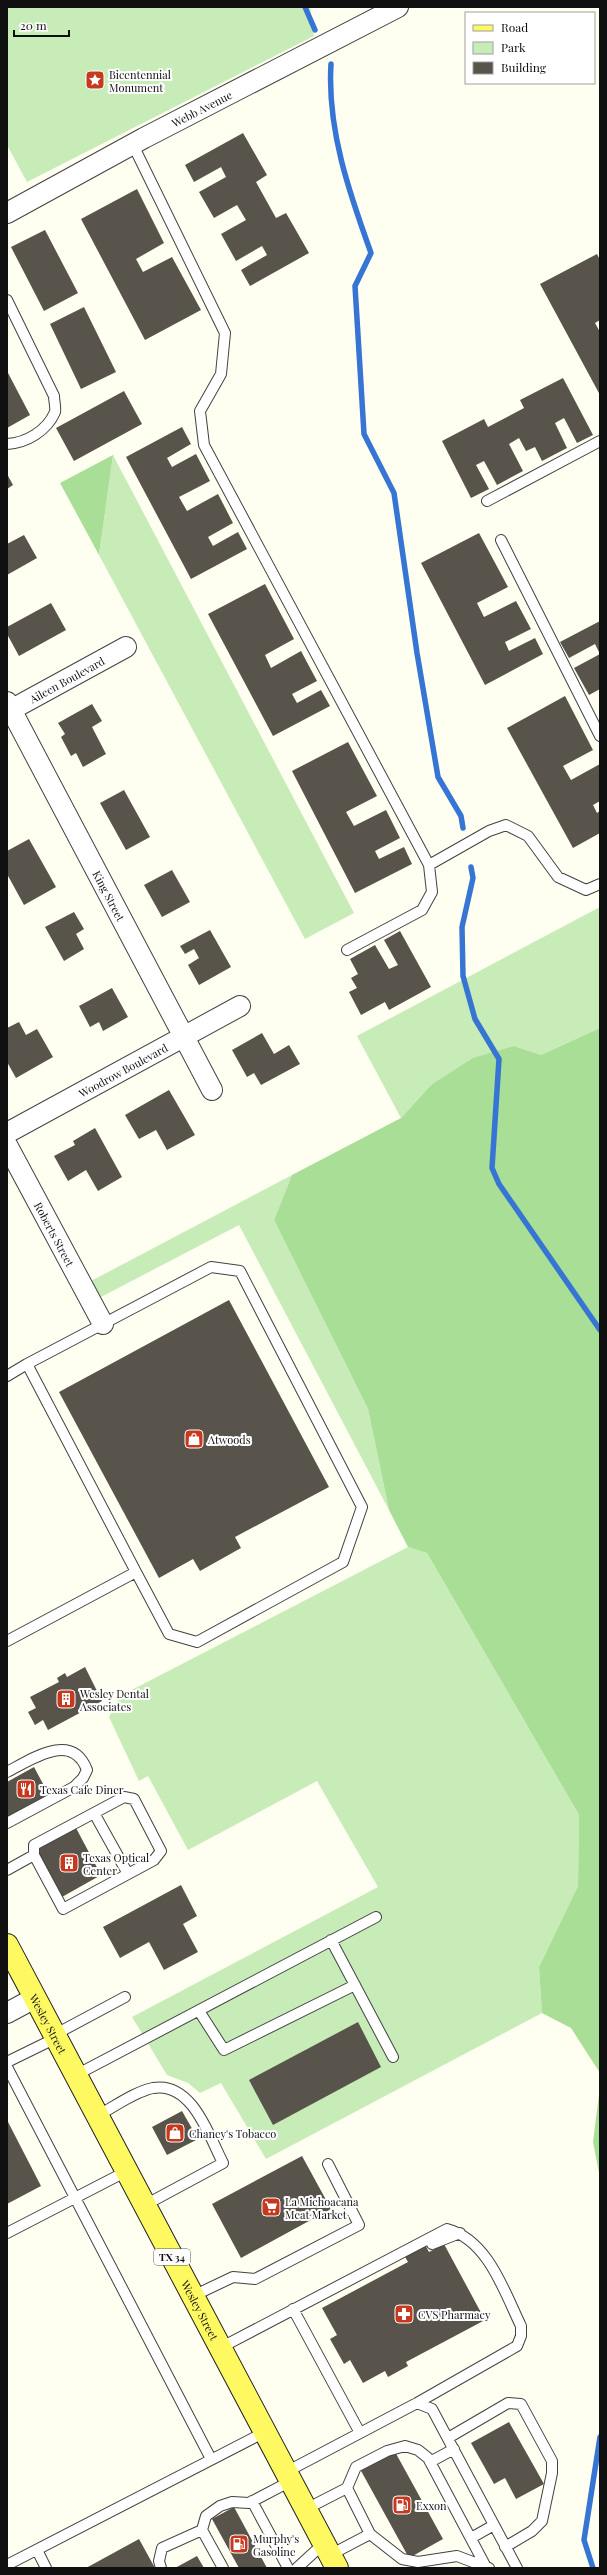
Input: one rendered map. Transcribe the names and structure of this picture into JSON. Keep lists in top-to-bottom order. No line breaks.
{"streets":{"main road":["Wesley Street","TX 34"],"street":["Webb Avenue","Aileen Boulevard","King Street","Woodrow Boulevard","Roberts Street"]},"crossings":[["Aileen Boulevard","King Street"],["King Street","Woodrow Boulevard"]],"places":{"place":["Bicentennial Monument"],"shop":["Atwoods","Chaney's Tobacco"],"building":["Wesley Dental Associates","Texas Optical Center"],"restaurant":["Texas Cafe Diner"],"supermarket":["La Michoacana Meat Market"],"pharmacy":["CVS Pharmacy"],"fuel station":["Exxon","Murphy's Gasoline"]},"legend":["Road","Park","Building"],"scale_bar":"20 m"}
